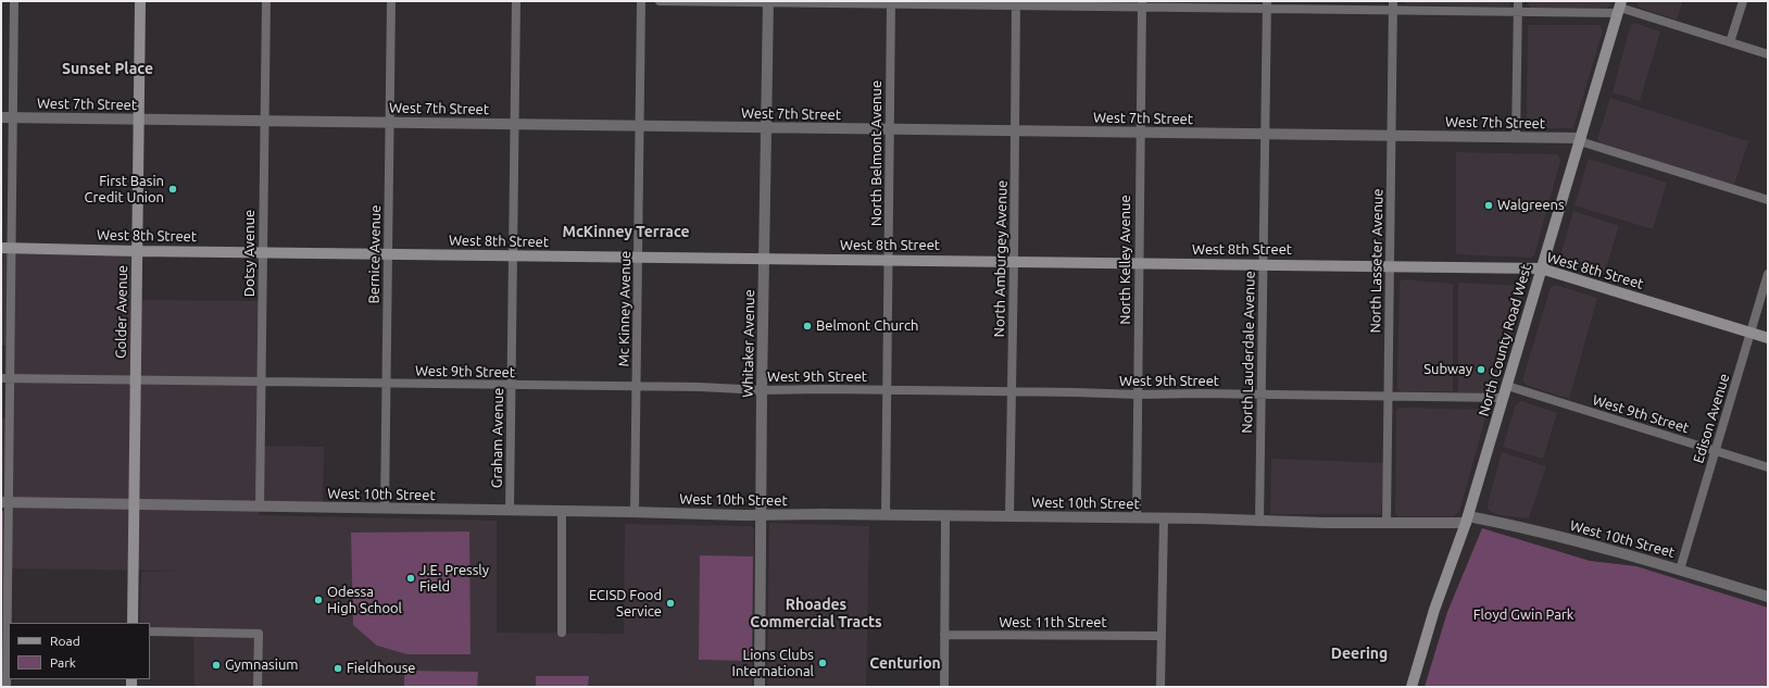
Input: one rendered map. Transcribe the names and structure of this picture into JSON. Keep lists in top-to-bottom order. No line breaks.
{"streets":{"main road":["West 8th Street","Golder Avenue","North County Road West"],"street":["West 7th Street","North Belmont Avenue","Dotsy Avenue","Bernice Avenue","North Amburgey Avenue","North Kelley Avenue","North Lasseter Avenue","Mc Kinney Avenue","Whitaker Avenue","North Lauderdale Avenue","West 9th Street","Edison Avenue","Graham Avenue","West 10th Street","West 11th Street"]},"crossings":[["West 7th Street","North Belmont Avenue"],["West 7th Street","Dotsy Avenue"],["West 7th Street","Bernice Avenue"],["West 7th Street","North Amburgey Avenue"],["West 7th Street","North Kelley Avenue"],["West 7th Street","North Lasseter Avenue"],["West 7th Street","Mc Kinney Avenue"],["West 7th Street","Golder Avenue"],["West 7th Street","North County Road West"],["West 7th Street","Whitaker Avenue"],["West 7th Street","North Lauderdale Avenue"],["West 7th Street","Graham Avenue"],["North Belmont Avenue","West 8th Street"],["North Belmont Avenue","West 9th Street"],["North Belmont Avenue","West 10th Street"],["West 8th Street","Dotsy Avenue"],["West 8th Street","Bernice Avenue"],["West 8th Street","North Amburgey Avenue"],["West 8th Street","North Kelley Avenue"],["West 8th Street","North Lasseter Avenue"],["West 8th Street","Mc Kinney Avenue"],["West 8th Street","Golder Avenue"],["West 8th Street","North County Road West"],["West 8th Street","Whitaker Avenue"],["West 8th Street","North Lauderdale Avenue"],["West 8th Street","Edison Avenue"],["West 8th Street","Graham Avenue"],["Dotsy Avenue","West 9th Street"],["Dotsy Avenue","West 10th Street"],["Bernice Avenue","West 9th Street"],["Bernice Avenue","West 10th Street"],["North Amburgey Avenue","West 9th Street"],["North Amburgey Avenue","West 10th Street"],["North Kelley Avenue","West 9th Street"],["North Kelley Avenue","West 10th Street"],["North Lasseter Avenue","West 9th Street"],["North Lasseter Avenue","West 10th Street"],["Mc Kinney Avenue","West 9th Street"],["Mc Kinney Avenue","West 10th Street"],["Golder Avenue","West 9th Street"],["Golder Avenue","West 10th Street"],["North County Road West","West 9th Street"],["North County Road West","West 10th Street"],["Whitaker Avenue","West 9th Street"],["Whitaker Avenue","West 10th Street"],["North Lauderdale Avenue","West 9th Street"],["North Lauderdale Avenue","West 10th Street"],["West 9th Street","Edison Avenue"],["West 9th Street","Graham Avenue"],["Edison Avenue","West 10th Street"],["Graham Avenue","West 10th Street"]],"districts":["Sunset Place","McKinney Terrace","Rhoades Commercial Tracts","Deering","Centurion"],"parks":["Floyd Gwin Park"],"places":["First Basin Credit Union","Walgreens","Belmont Church","Subway","J.E. Pressly Field","Odessa High School","ECISD Food Service","Lions Clubs International","Gymnasium","Fieldhouse"],"legend":["Road","Park"]}
